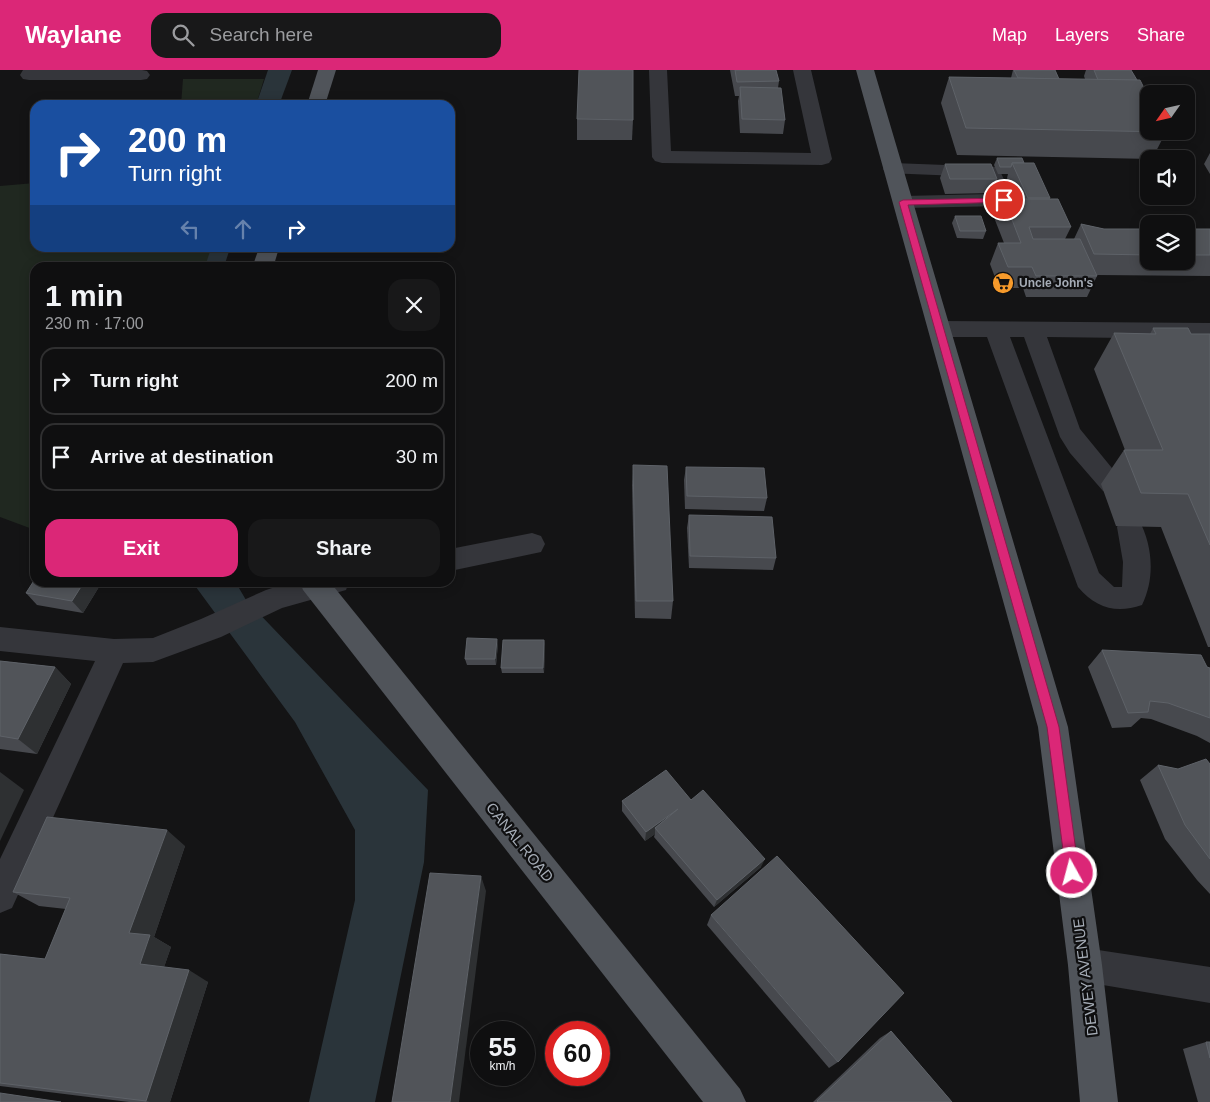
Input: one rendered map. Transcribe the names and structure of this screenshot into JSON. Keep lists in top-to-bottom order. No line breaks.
{"streets":{"main road":["CANAL ROAD","DEWEY AVENUE"]},"places":{"supermarket":["Uncle John's"]},"north":"bottom left","page":{"header":"Waylane","search":"Search here","nav":["Map","Layers","Share"],"turn":["200 m","Turn right"],"heading":["1 min","230 m · 17:00"],"list":[{"name":"Turn right","value":"200 m"},{"name":"Arrive at destination","value":"30 m"}],"buttons":["Exit","Share"],"speed":"55 km/h","limit":"60"}}
